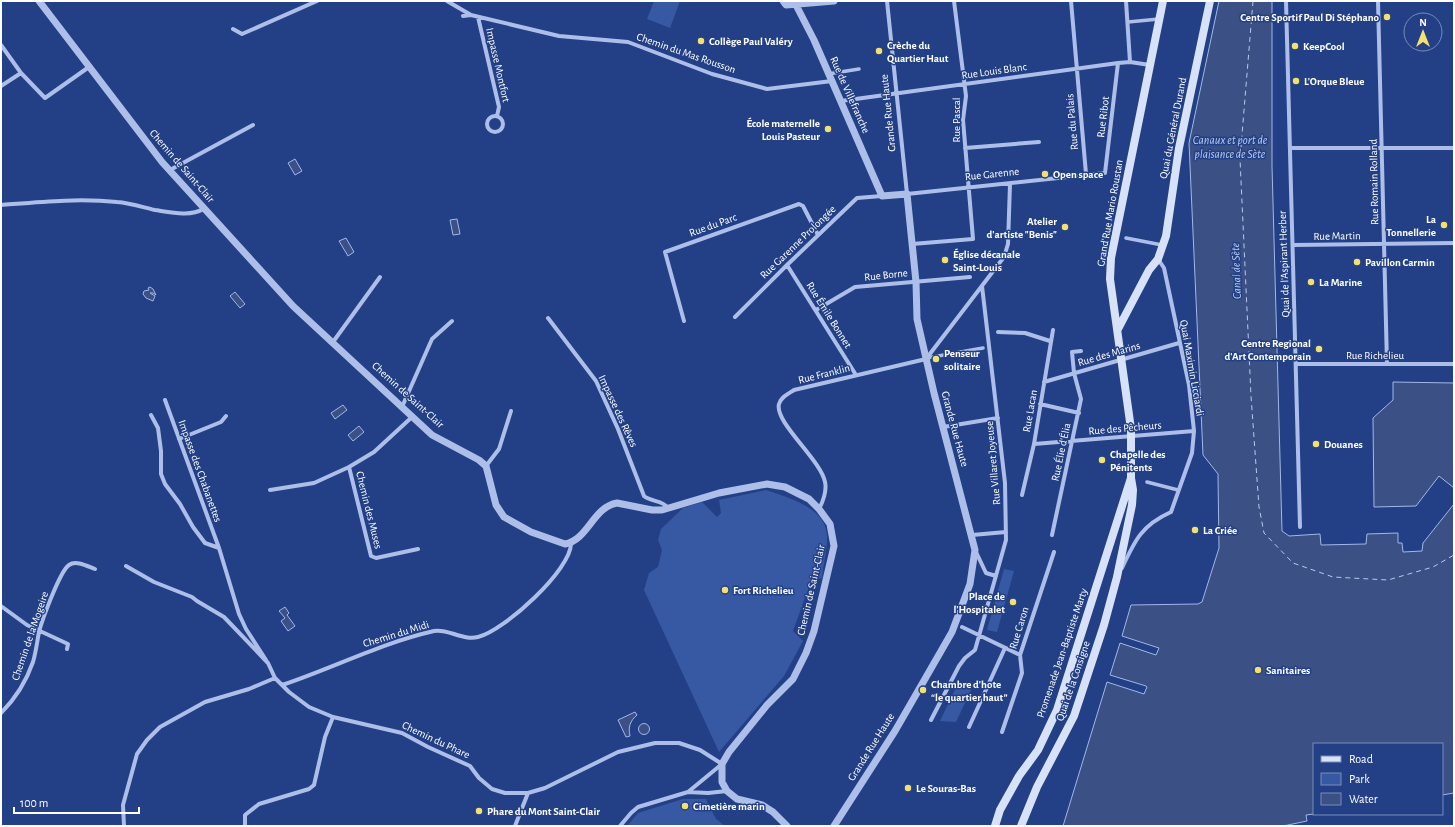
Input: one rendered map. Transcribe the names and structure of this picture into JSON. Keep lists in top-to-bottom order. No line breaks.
{"streets":{"main road":["Quai du Général Durand","Grand'Rue Mario Roustan","Promenade Jean-Baptiste Marty","Quai de la Consigne"],"street":["Chemin du Mas Rousson","Impasse Montfort","Rue Louis Blanc","Rue de Villefranche","Grande Rue Haute","Rue Ribot","Rue Pascal","Rue du Palais","Chemin de Saint-Clair","Rue Garenne","Rue Romain Rolland","Rue du Parc","Rue Martin","Rue Garenne Prolongée","Quai de l'Aspirant Herber","Rue Borne","Rue Émile Bonnet","Rue des Marins","Rue Richelieu","Quai Maximin Licciardi","Rue Franklin","Impasse des Rêves","Rue Lacan","Rue des Pêcheurs","Rue Élie d'Élia","Rue Villaret Joyeuse","Impasse des Chabanettes","Chemin des Muses","Rue Caron","Chemin du Midi","Chemin de la Mogeire","Chemin du Phare"]},"crossings":[["Chemin du Mas Rousson","Impasse Montfort"],["Chemin du Mas Rousson","Rue de Villefranche"],["Rue Louis Blanc","Rue de Villefranche"],["Rue Louis Blanc","Grande Rue Haute"],["Rue Louis Blanc","Rue Ribot"],["Rue Louis Blanc","Rue Pascal"],["Rue Louis Blanc","Rue du Palais"],["Rue Louis Blanc","Grand'Rue Mario Roustan"],["Rue de Villefranche","Rue Garenne"],["Rue de Villefranche","Rue Garenne Prolongée"],["Grande Rue Haute","Rue Pascal"],["Grande Rue Haute","Rue Garenne"],["Grande Rue Haute","Rue Borne"],["Grande Rue Haute","Rue Franklin"],["Rue Ribot","Rue Garenne"],["Rue Pascal","Rue Garenne"],["Rue du Palais","Rue Garenne"],["Quai du Général Durand","Grand'Rue Mario Roustan"],["Quai du Général Durand","Quai Maximin Licciardi"],["Chemin de Saint-Clair","Rue Franklin"],["Chemin de Saint-Clair","Impasse des Rêves"],["Chemin de Saint-Clair","Chemin du Midi"],["Chemin de Saint-Clair","Chemin du Phare"],["Rue Garenne","Rue Garenne Prolongée"],["Rue Romain Rolland","Rue Martin"],["Rue Romain Rolland","Rue Richelieu"],["Grand'Rue Mario Roustan","Rue des Marins"],["Grand'Rue Mario Roustan","Rue des Pêcheurs"],["Grand'Rue Mario Roustan","Promenade Jean-Baptiste Marty"],["Grand'Rue Mario Roustan","Quai de la Consigne"],["Rue du Parc","Rue Garenne Prolongée"],["Rue Martin","Quai de l'Aspirant Herber"],["Rue Garenne Prolongée","Rue Émile Bonnet"],["Quai de l'Aspirant Herber","Rue Richelieu"],["Rue Borne","Rue Émile Bonnet"],["Rue Émile Bonnet","Rue Franklin"],["Rue des Marins","Quai Maximin Licciardi"],["Rue des Marins","Rue Lacan"],["Rue des Marins","Rue Élie d'Élia"],["Quai Maximin Licciardi","Rue des Pêcheurs"],["Quai Maximin Licciardi","Quai de la Consigne"],["Rue Lacan","Rue des Pêcheurs"],["Rue des Pêcheurs","Rue Élie d'Élia"],["Chemin du Midi","Chemin du Phare"],["Promenade Jean-Baptiste Marty","Quai de la Consigne"]],"water":["Canaux et port de plaisance de Sète","Canal de Sète"],"places":["Centre Sportif Paul Di Stéphano","Collège Paul Valéry","KeepCool","Crèche du Quartier Haut","L'Orque Bleue","École maternelle Louis Pasteur","Open space","La Tonnellerie","Atelier d'artiste \"Benis\"","Église décanale Saint-Louis","Pavillon Carmin","La Marine","Centre Regional d'Art Contemporain","Penseur solitaire","Douanes","Chapelle des Pénitents","La Criée","Fort Richelieu","Place de l'Hospitalet","Sanitaires","Chambre d'hote “le quartier haut”","Le Souras-Bas","Cimetière marin","Phare du Mont Saint-Clair"],"legend":["Road","Park","Water"],"scale_bar":"100 m","north":"top"}
